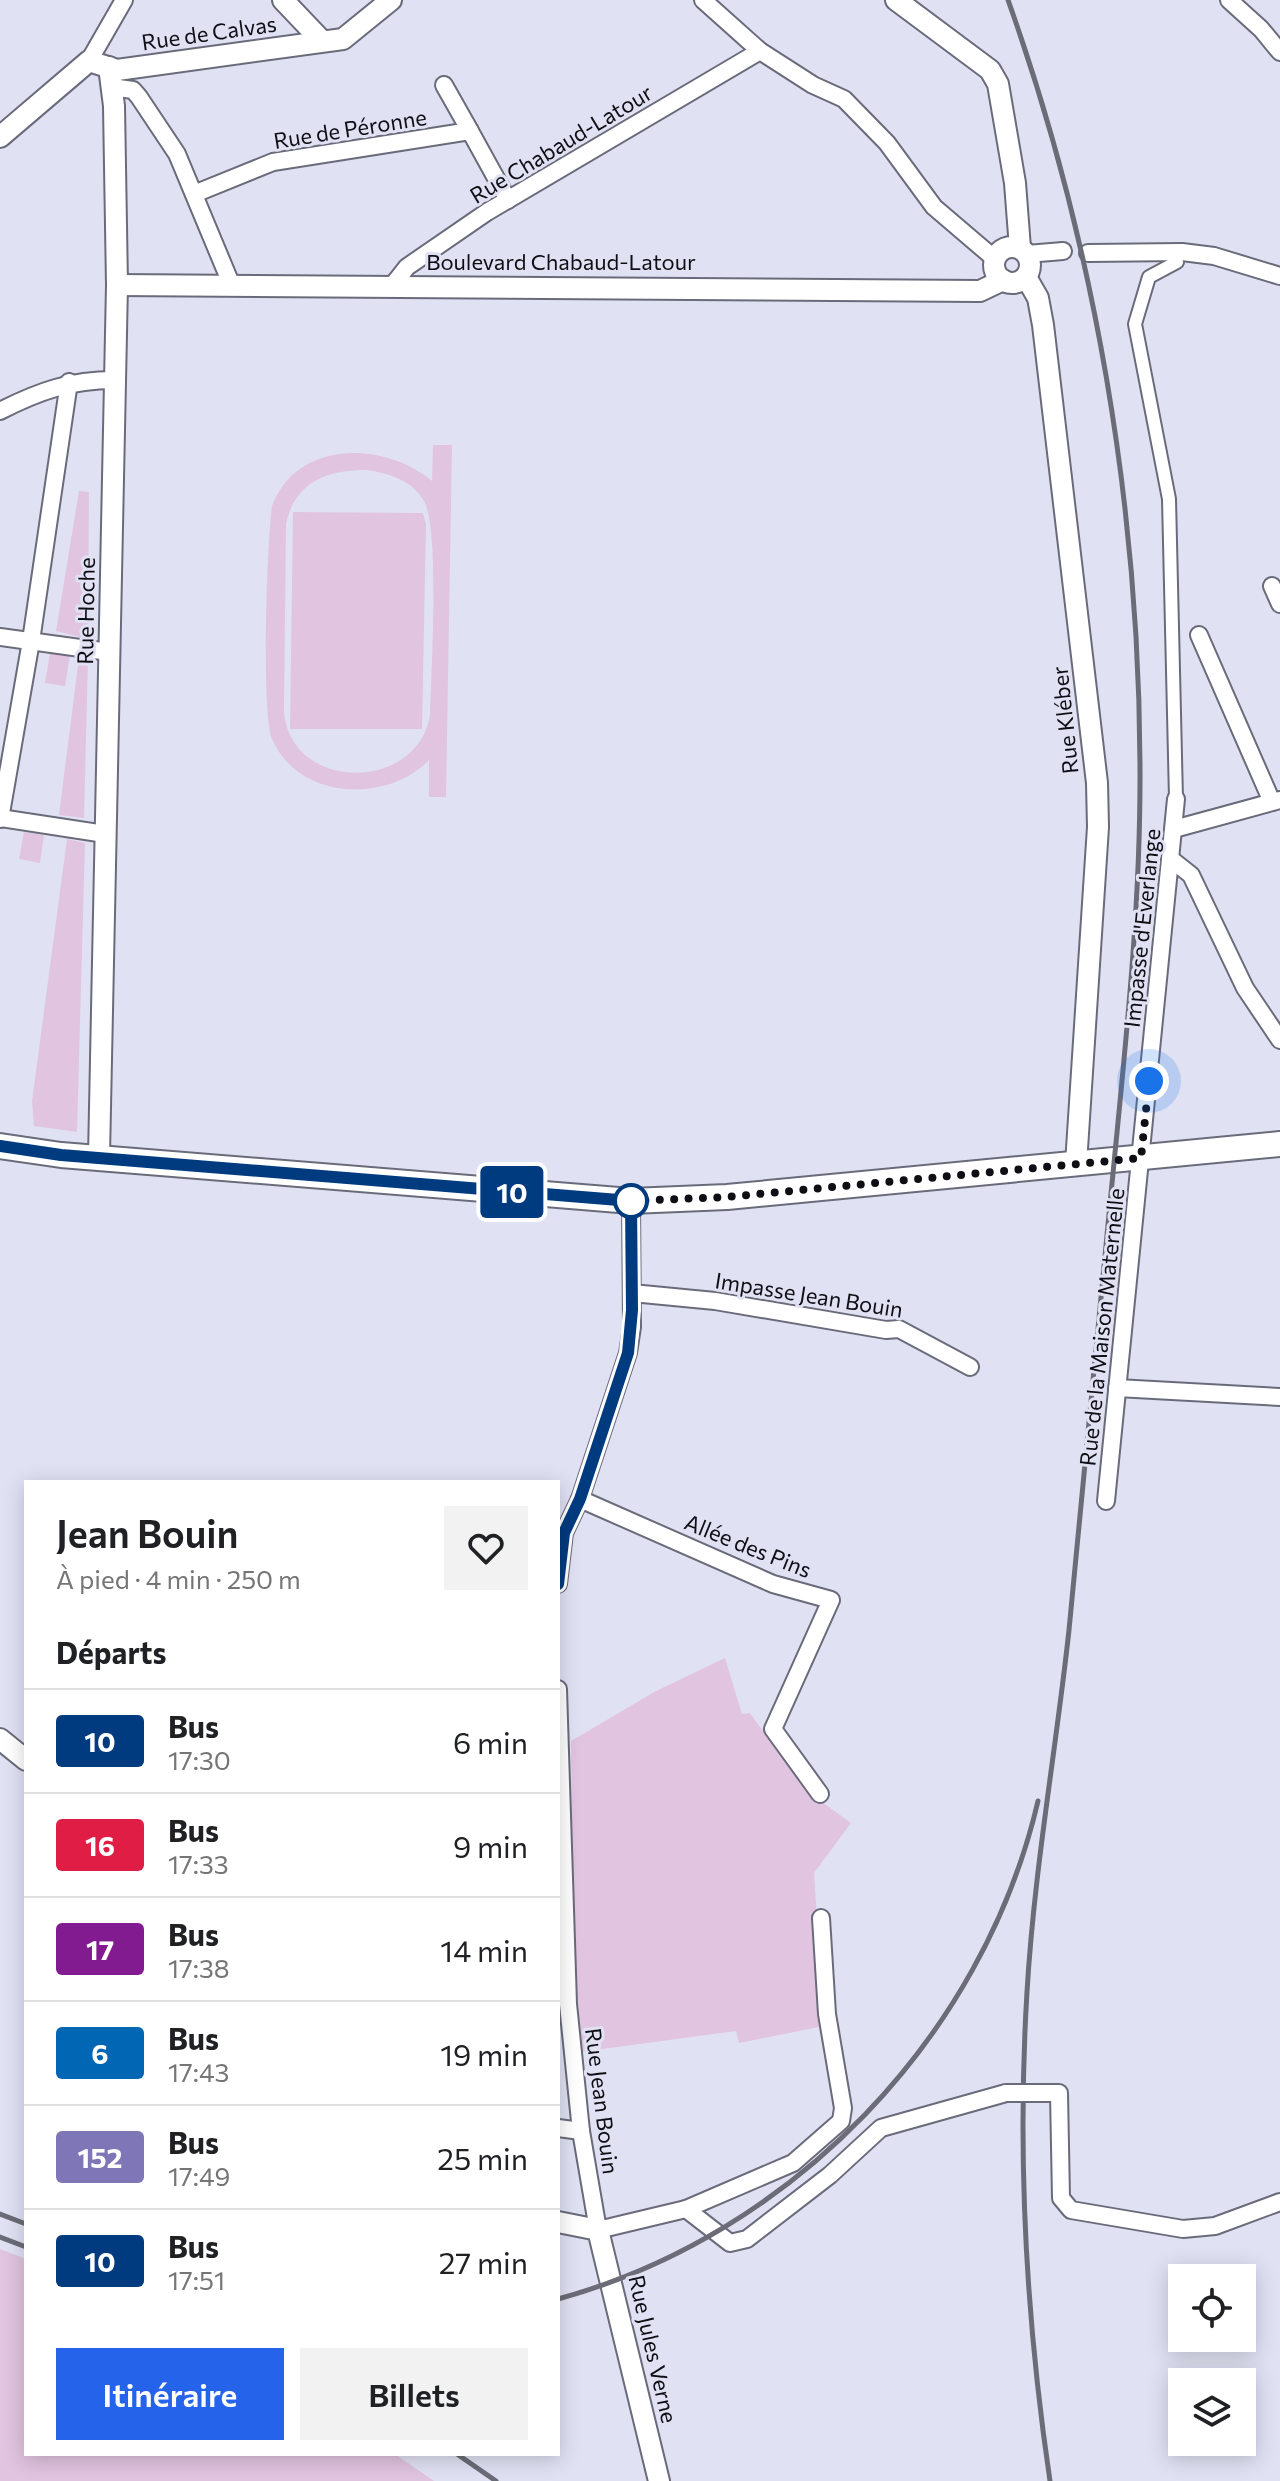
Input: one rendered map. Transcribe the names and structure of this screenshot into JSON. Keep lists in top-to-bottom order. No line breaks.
{"streets":{"street":["Rue de Calvas","Rue de Péronne","Rue Chabaud-Latour","Boulevard Chabaud-Latour","Rue Hoche","Rue Kléber","Impasse d'Everlange","Impasse Jean Bouin","Rue de la Maison Maternelle","Allée des Pins","Rue Jean Bouin","Rue Jules Verne"]},"crossings":[["Rue de Calvas","Rue Hoche"],["Rue de Péronne","Rue Chabaud-Latour"],["Rue Chabaud-Latour","Boulevard Chabaud-Latour"],["Boulevard Chabaud-Latour","Rue Hoche"],["Boulevard Chabaud-Latour","Rue Kléber"],["Impasse d'Everlange","Rue de la Maison Maternelle"],["Rue Jean Bouin","Rue Jules Verne"]],"lines":["bus line 10"],"page":{"on_map":"10","heading":[["Jean Bouin","À pied · 4 min · 250 m"],"Départs"],"list":[{"mark":"10","name":"Bus","note":"17:30","value":"6 min"},{"mark":"16","name":"Bus","note":"17:33","value":"9 min"},{"mark":"17","name":"Bus","note":"17:38","value":"14 min"},{"mark":"6","name":"Bus","note":"17:43","value":"19 min"},{"mark":"152","name":"Bus","note":"17:49","value":"25 min"},{"mark":"10","name":"Bus","note":"17:51","value":"27 min"}],"buttons":["Itinéraire","Billets"]}}
